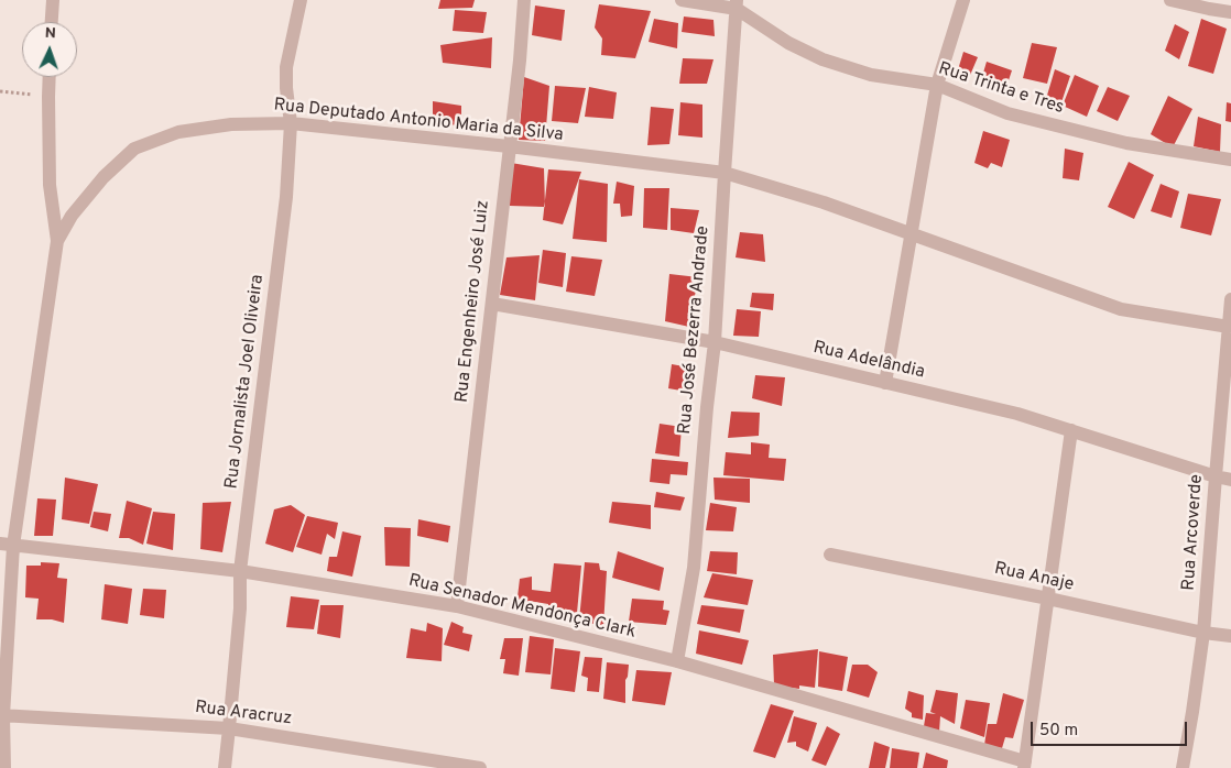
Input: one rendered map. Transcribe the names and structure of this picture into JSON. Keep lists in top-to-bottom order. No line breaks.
{"streets":{"street":["Rua Trinta e Tres","Rua Deputado Antonio Maria da Silva","Rua Engenheiro José Luiz","Rua José Bezerra Andrade","Rua Adelândia","Rua Jornalista Joel Oliveira","Rua Arcoverde","Rua Anaje","Rua Senador Mendonça Clark","Rua Aracruz"]},"crossings":[["Rua Trinta e Tres","Rua José Bezerra Andrade"],["Rua Deputado Antonio Maria da Silva","Rua Engenheiro José Luiz"],["Rua Deputado Antonio Maria da Silva","Rua José Bezerra Andrade"],["Rua Deputado Antonio Maria da Silva","Rua Jornalista Joel Oliveira"],["Rua Engenheiro José Luiz","Rua Adelândia"],["Rua Engenheiro José Luiz","Rua Senador Mendonça Clark"],["Rua José Bezerra Andrade","Rua Adelândia"],["Rua José Bezerra Andrade","Rua Senador Mendonça Clark"],["Rua Adelândia","Rua Arcoverde"],["Rua Jornalista Joel Oliveira","Rua Senador Mendonça Clark"],["Rua Jornalista Joel Oliveira","Rua Aracruz"],["Rua Arcoverde","Rua Anaje"]],"scale_bar":"50 m","north":"top"}
